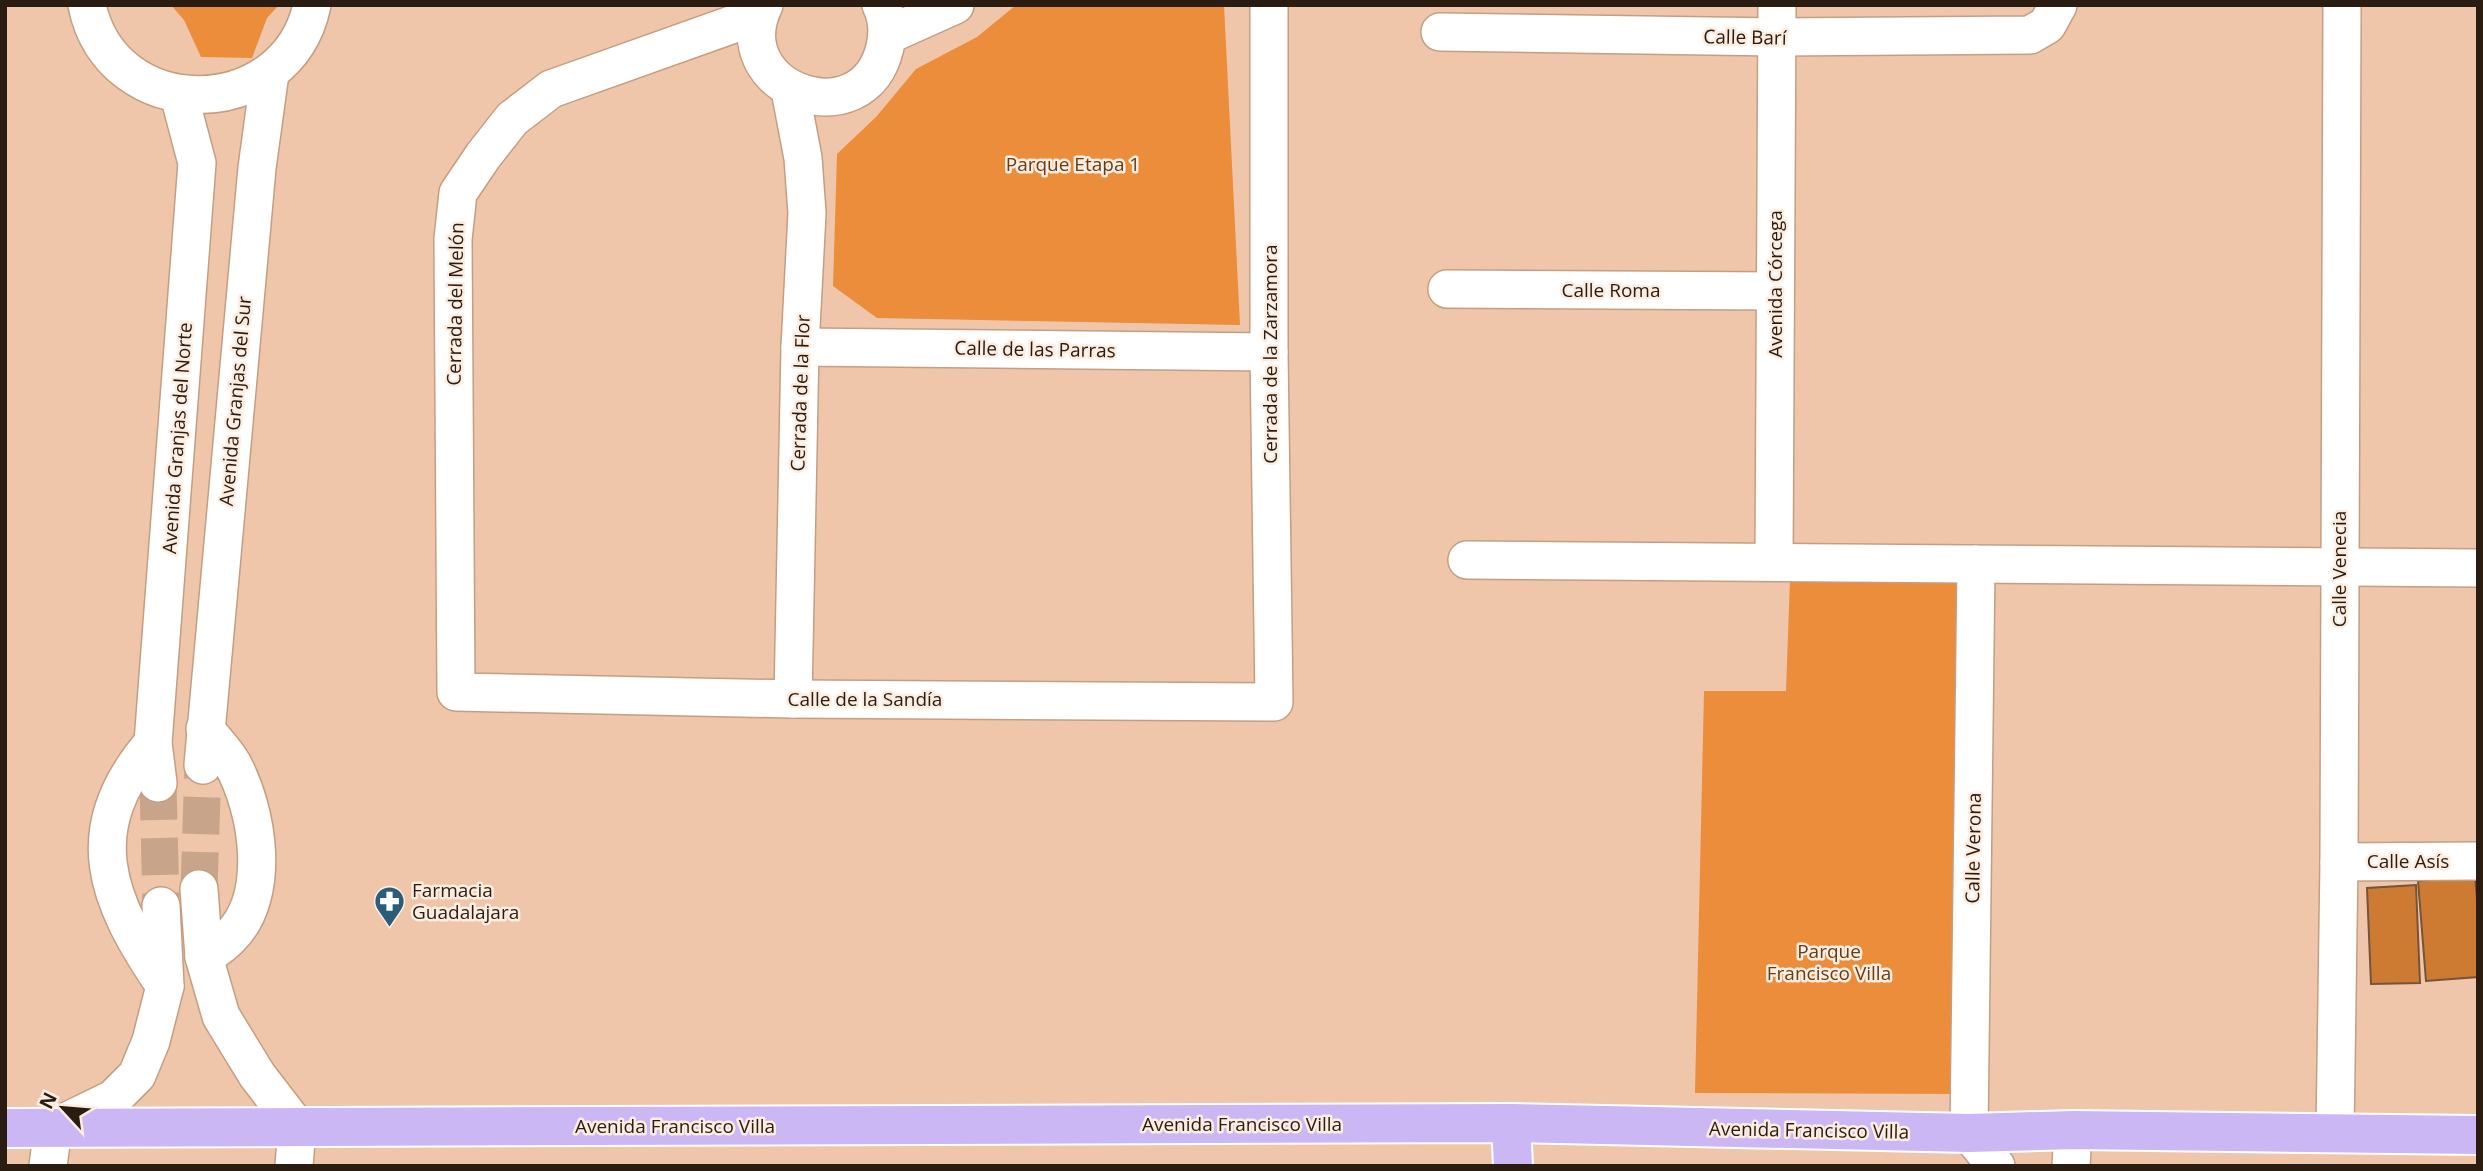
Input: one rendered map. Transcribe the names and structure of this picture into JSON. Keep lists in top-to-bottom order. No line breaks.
{"streets":{"main road":["Avenida Francisco Villa"],"street":["Calle Barí","Avenida Córcega","Calle Roma","Cerrada del Melón","Calle de las Parras","Cerrada de la Zarzamora","Cerrada de la Flor","Avenida Granjas del Sur","Avenida Granjas del Norte","Calle Venecia","Calle de la Sandía","Calle Verona","Calle Asís"]},"crossings":[["Calle Barí","Avenida Córcega"],["Avenida Córcega","Calle Roma"],["Cerrada del Melón","Calle de la Sandía"],["Calle de las Parras","Cerrada de la Zarzamora"],["Calle de las Parras","Cerrada de la Flor"],["Cerrada de la Zarzamora","Calle de la Sandía"],["Cerrada de la Flor","Calle de la Sandía"],["Calle Venecia","Calle Asís"],["Calle Venecia","Avenida Francisco Villa"],["Calle Verona","Avenida Francisco Villa"]],"parks":["Parque Etapa 1","Parque Francisco Villa"],"places":{"pharmacy":["Farmacia Guadalajara"]},"north":"top left"}
